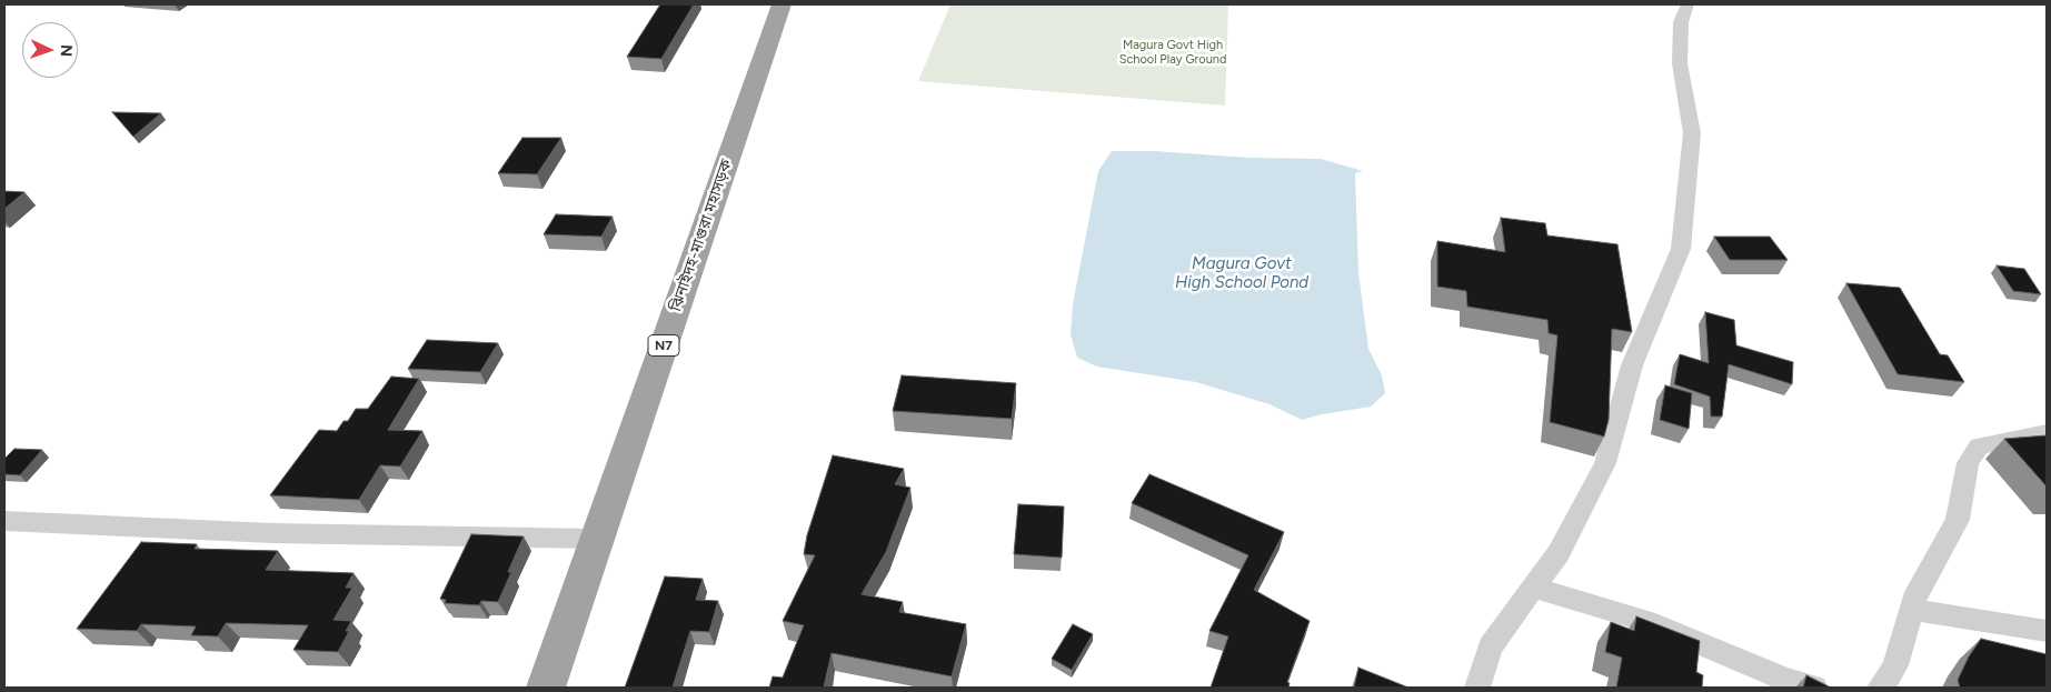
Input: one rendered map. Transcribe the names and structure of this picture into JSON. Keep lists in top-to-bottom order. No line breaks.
{"streets":{"highway":["ঝিনাইদহ-মাগুরা মহাসড়ক","N7"]},"water":["Magura Govt High School Pond"],"parks":["Magura Govt High School Play Ground"],"north":"right"}
